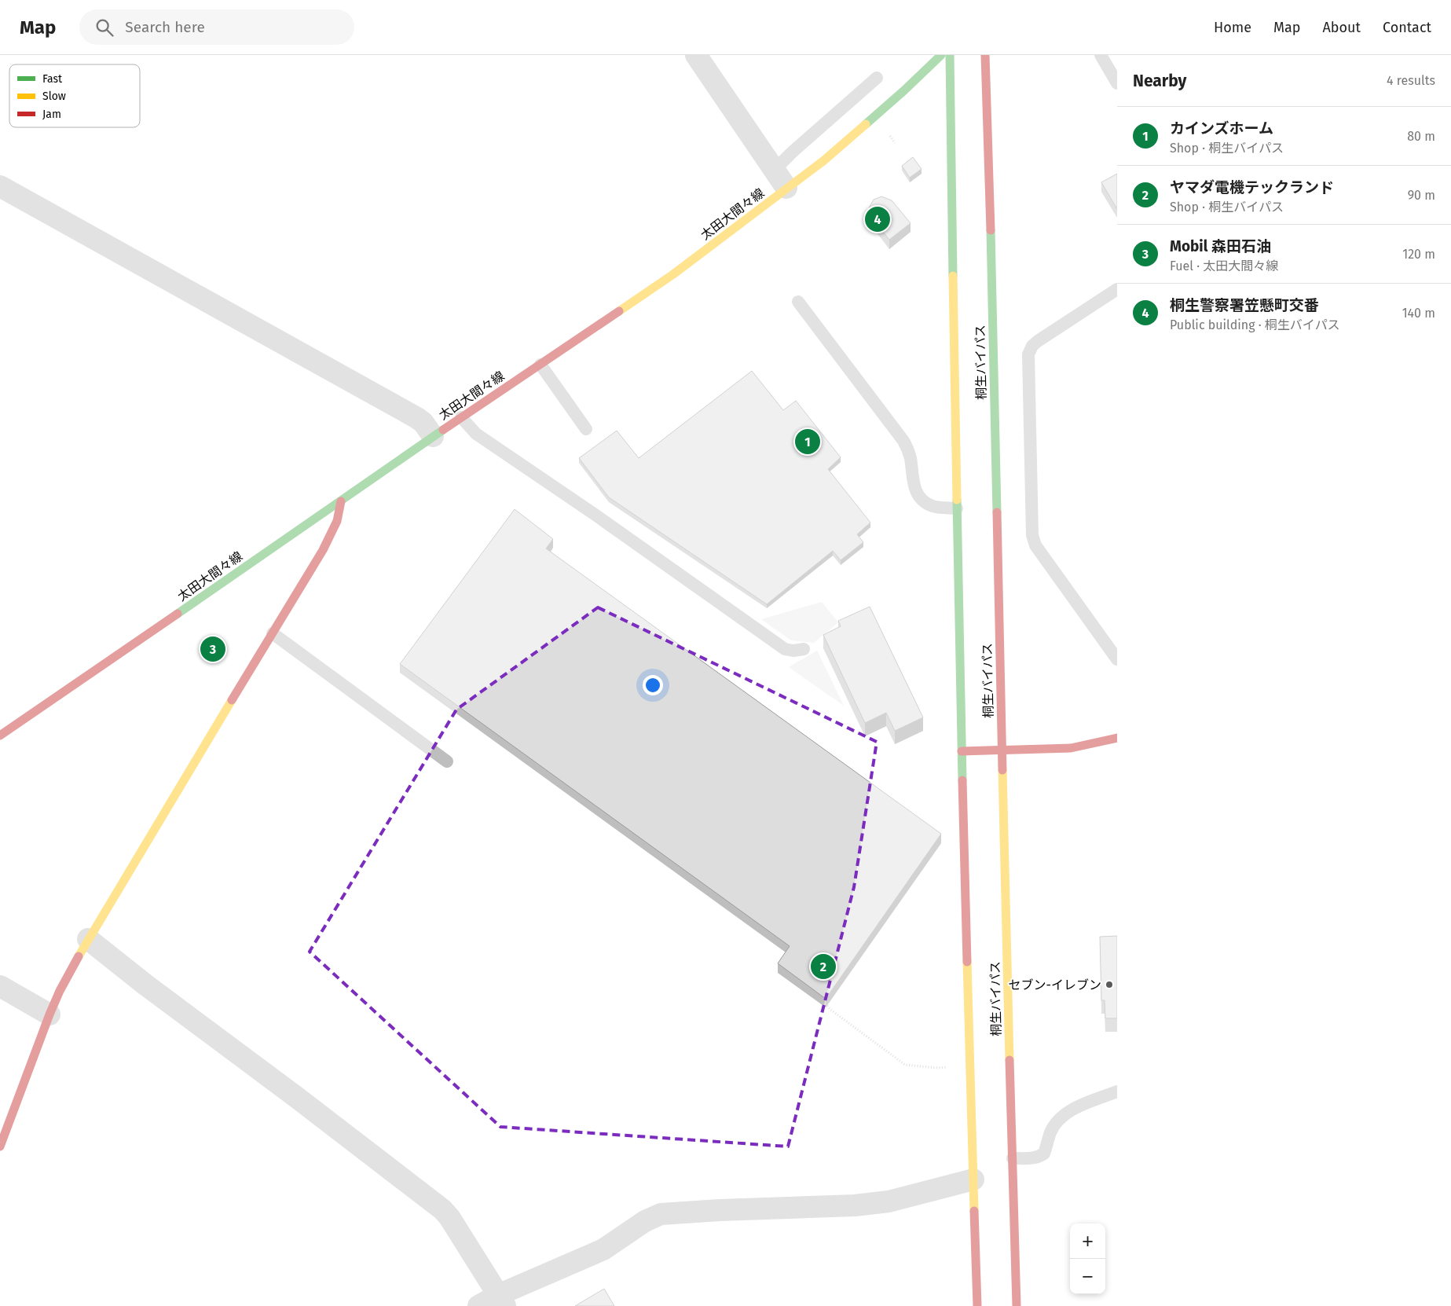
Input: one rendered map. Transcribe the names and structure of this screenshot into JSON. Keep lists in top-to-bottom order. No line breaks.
{"streets":{"main road":["太田大間々線","桐生バイパス"]},"places":["セブン-イレブン"],"legend":["Fast","Slow","Jam"],"page":{"header":"Map","search":"Search here","nav":["Home","Map","About","Contact"],"heading":["Nearby","4 results"],"list":[{"mark":"1","name":"カインズホーム","note":"Shop · 桐生バイパス","value":"80 m"},{"mark":"2","name":"ヤマダ電機テックランド","note":"Shop · 桐生バイパス","value":"90 m"},{"mark":"3","name":"Mobil 森田石油","note":"Fuel · 太田大間々線","value":"120 m"},{"mark":"4","name":"桐生警察署笠懸町交番","note":"Public building · 桐生バイパス","value":"140 m"}],"pins":["4","1","3","2"],"map_buttons":["+","−"]}}
